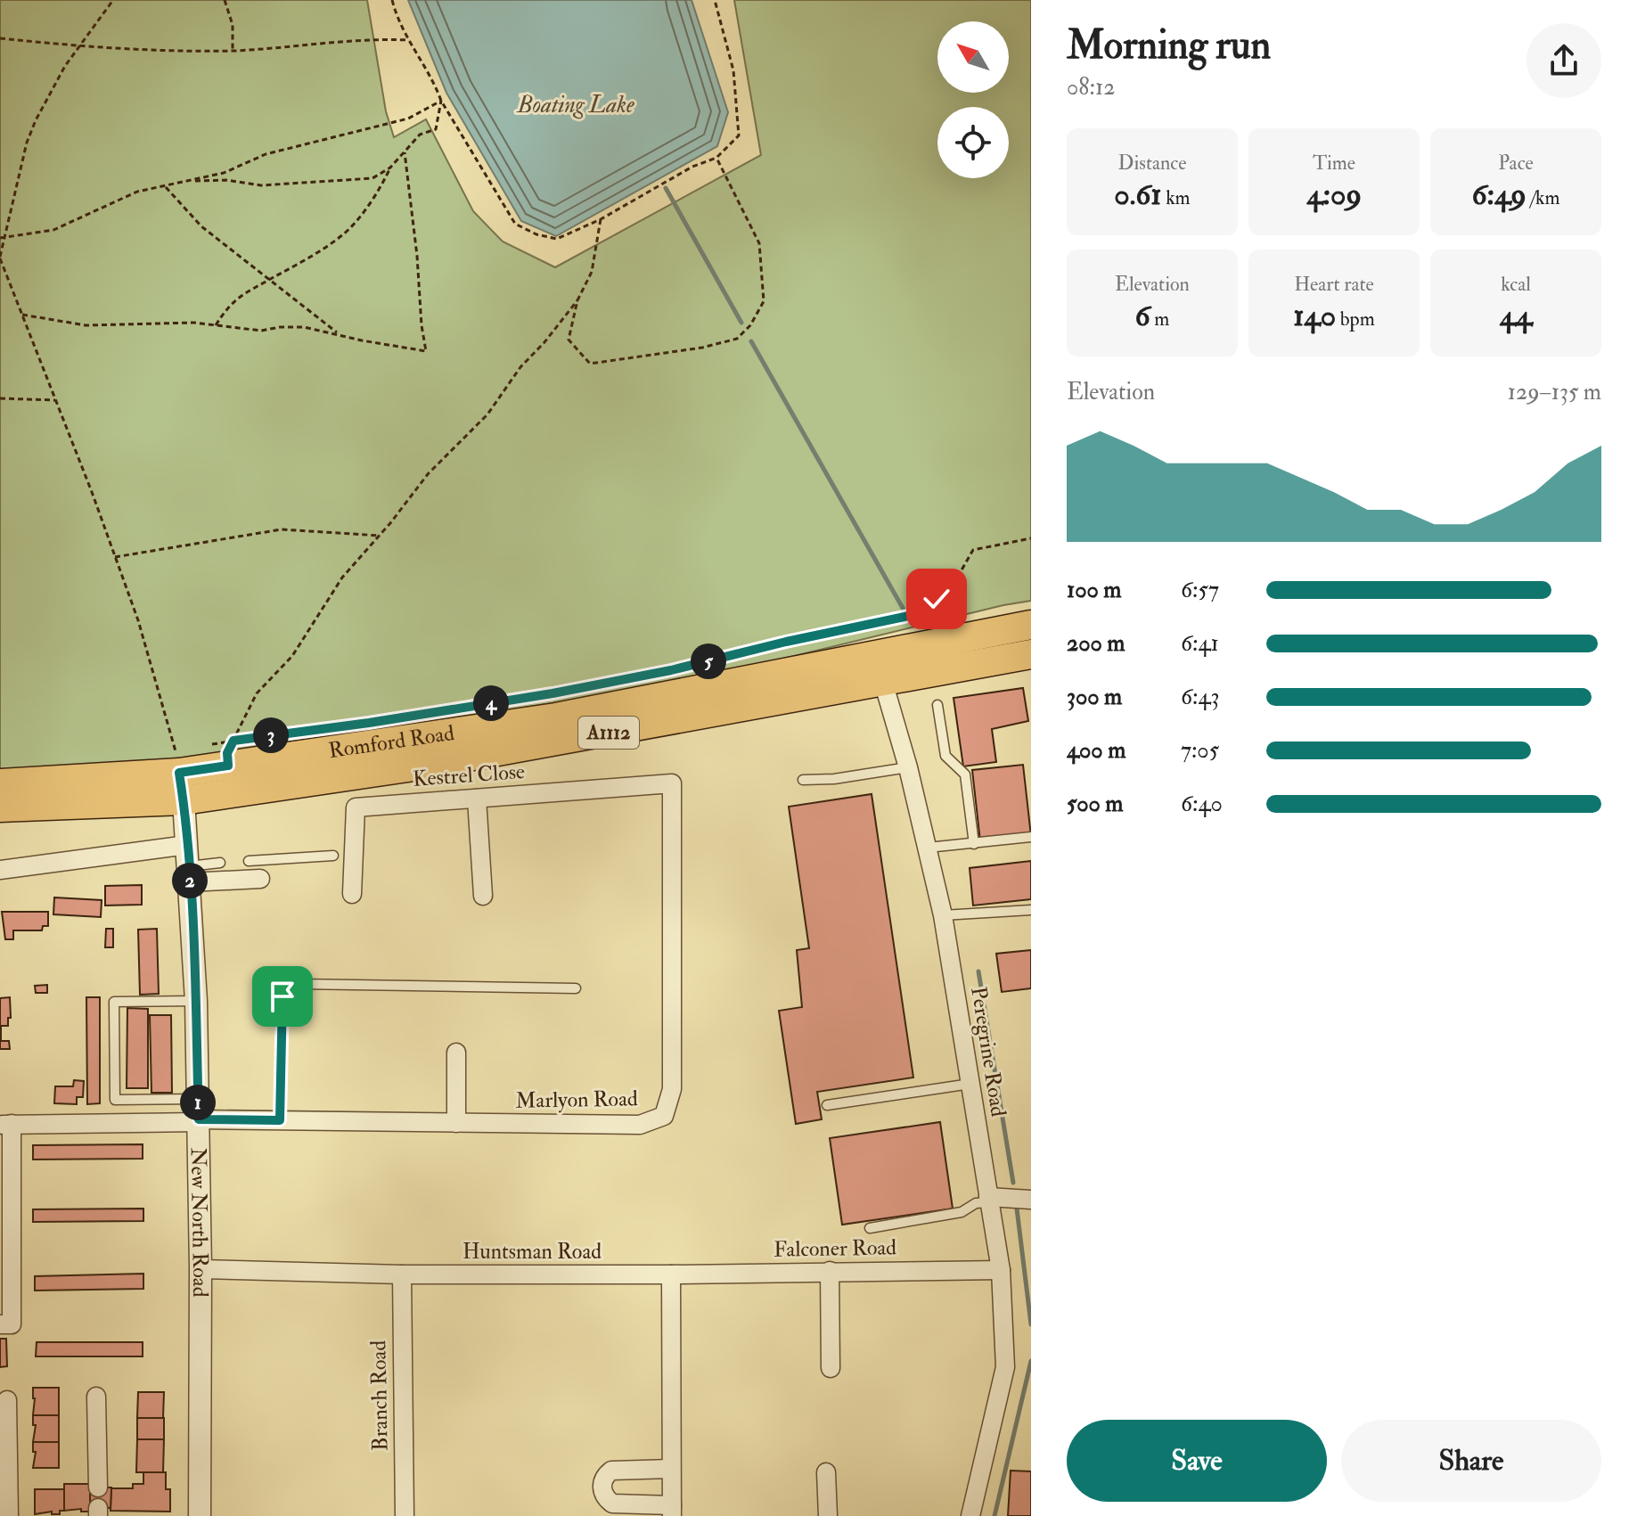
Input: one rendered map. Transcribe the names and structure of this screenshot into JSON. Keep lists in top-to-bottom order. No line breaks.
{"streets":{"main road":["A1112","Romford Road"],"street":["Kestrel Close","Peregrine Road","Marlyon Road","New North Road","Falconer Road","Huntsman Road","Branch Road"]},"crossings":[["Romford Road","Peregrine Road"],["Romford Road","New North Road"],["Kestrel Close","Marlyon Road"],["Peregrine Road","Falconer Road"],["Marlyon Road","New North Road"],["New North Road","Huntsman Road"],["Falconer Road","Huntsman Road"],["Huntsman Road","Branch Road"]],"water":["Boating Lake"],"north":"top left","page":{"heading":["Morning run","08:12"],"stats":[["Distance","0.61 km"],["Time","4:09"],["Pace","6:49 /km"],["Elevation","6 m"],["Heart rate","140 bpm"],["kcal","44"]],"chart":["Elevation","129–135 m"],"list":[{"name":"100 m","note":"6:57"},{"name":"200 m","note":"6:41"},{"name":"300 m","note":"6:43"},{"name":"400 m","note":"7:05"},{"name":"500 m","note":"6:40"}],"pins":["5","4","3","2","1"],"buttons":["Save","Share"]}}
